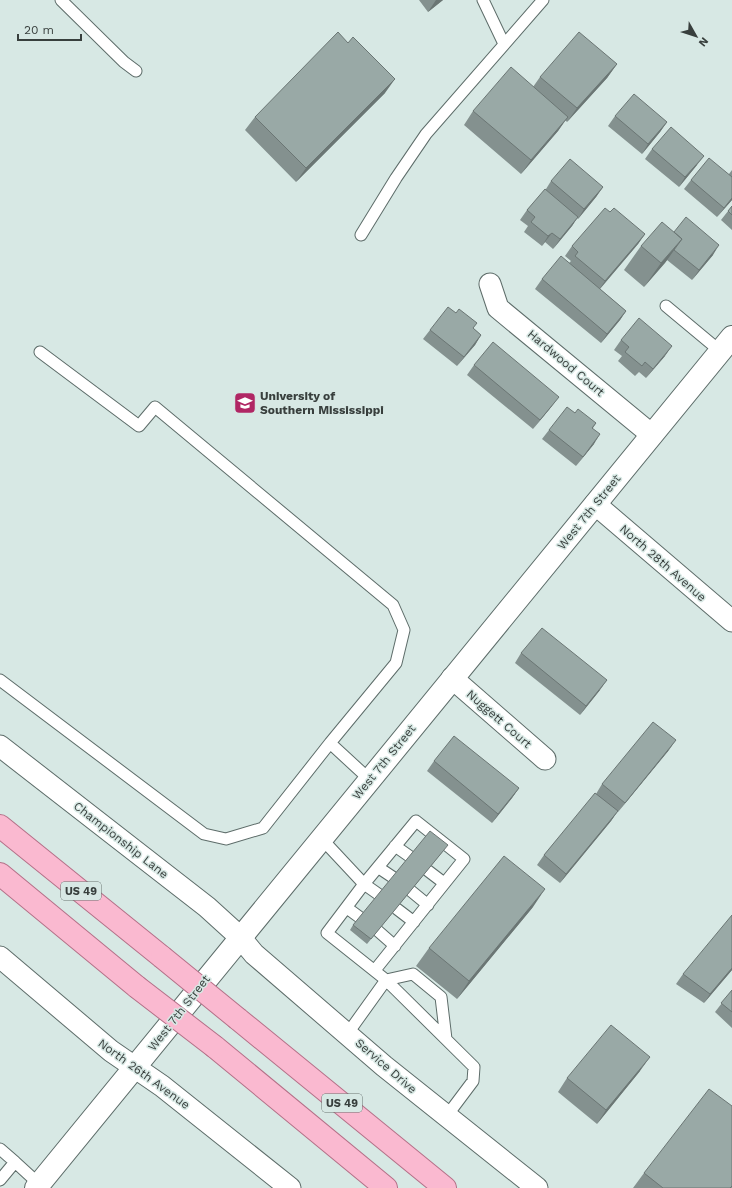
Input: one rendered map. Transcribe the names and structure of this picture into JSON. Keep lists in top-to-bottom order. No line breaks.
{"streets":{"main road":["West 7th Street","US 49"],"street":["Hardwood Court","North 28th Avenue","Nuggett Court","Championship Lane","Service Drive","North 26th Avenue"]},"crossings":[["Hardwood Court","West 7th Street"],["West 7th Street","North 28th Avenue"],["West 7th Street","Nuggett Court"],["West 7th Street","Championship Lane"],["West 7th Street","Service Drive"],["West 7th Street","North 26th Avenue"],["Championship Lane","Service Drive"]],"places":{"school or university":["University of Southern Mississippi"]},"scale_bar":"20 m","north":"bottom right"}
